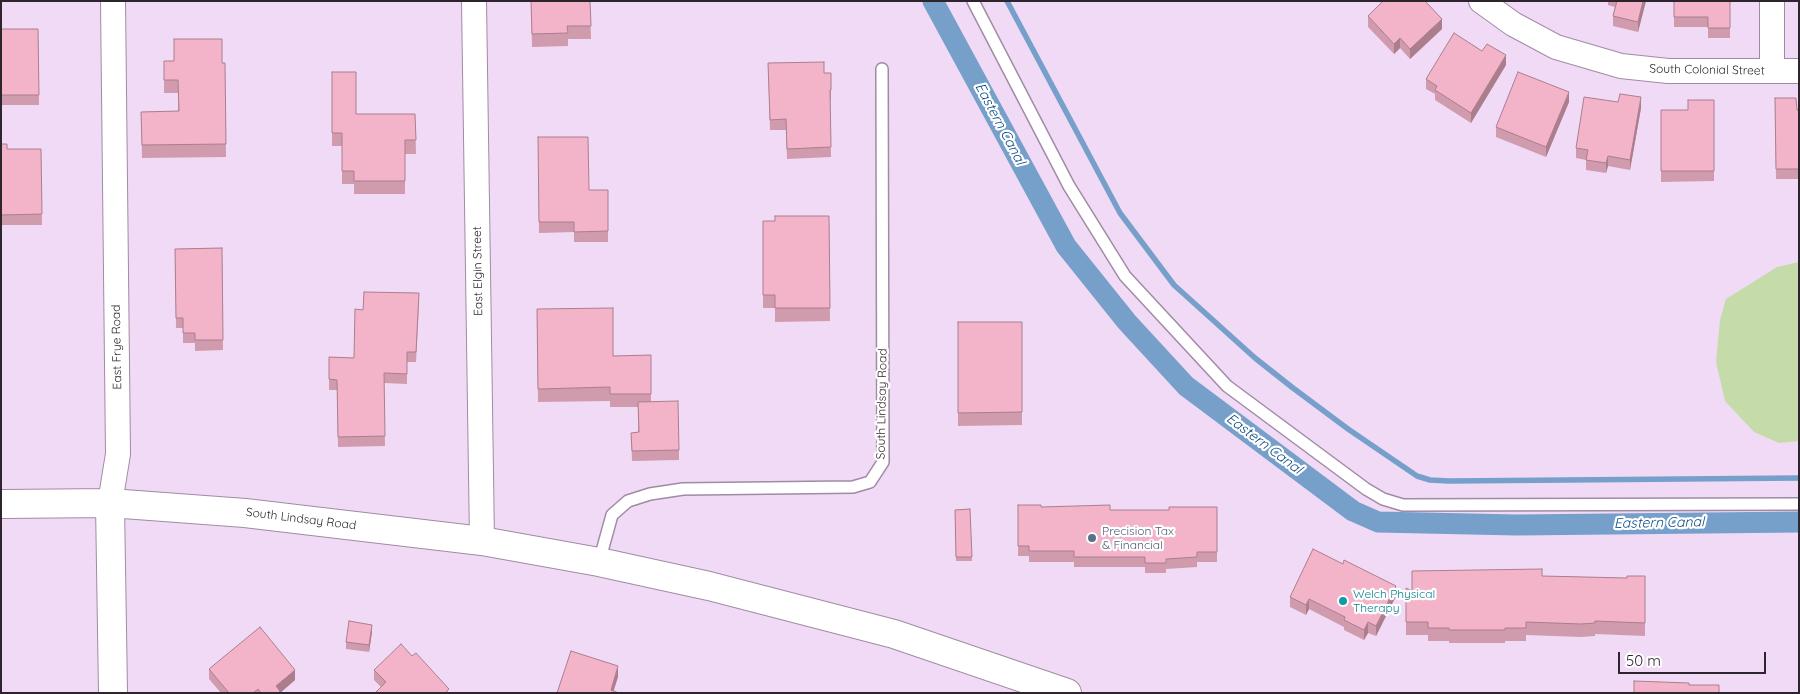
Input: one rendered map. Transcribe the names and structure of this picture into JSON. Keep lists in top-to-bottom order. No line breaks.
{"streets":{"main road":["East Frye Road","South Lindsay Road"],"street":["South Colonial Street","East Elgin Street"]},"crossings":[["East Elgin Street","South Lindsay Road"],["East Frye Road","South Lindsay Road"]],"water":["Eastern Canal"],"places":["Precision Tax & Financial","Welch Physical Therapy"],"scale_bar":"50 m"}
